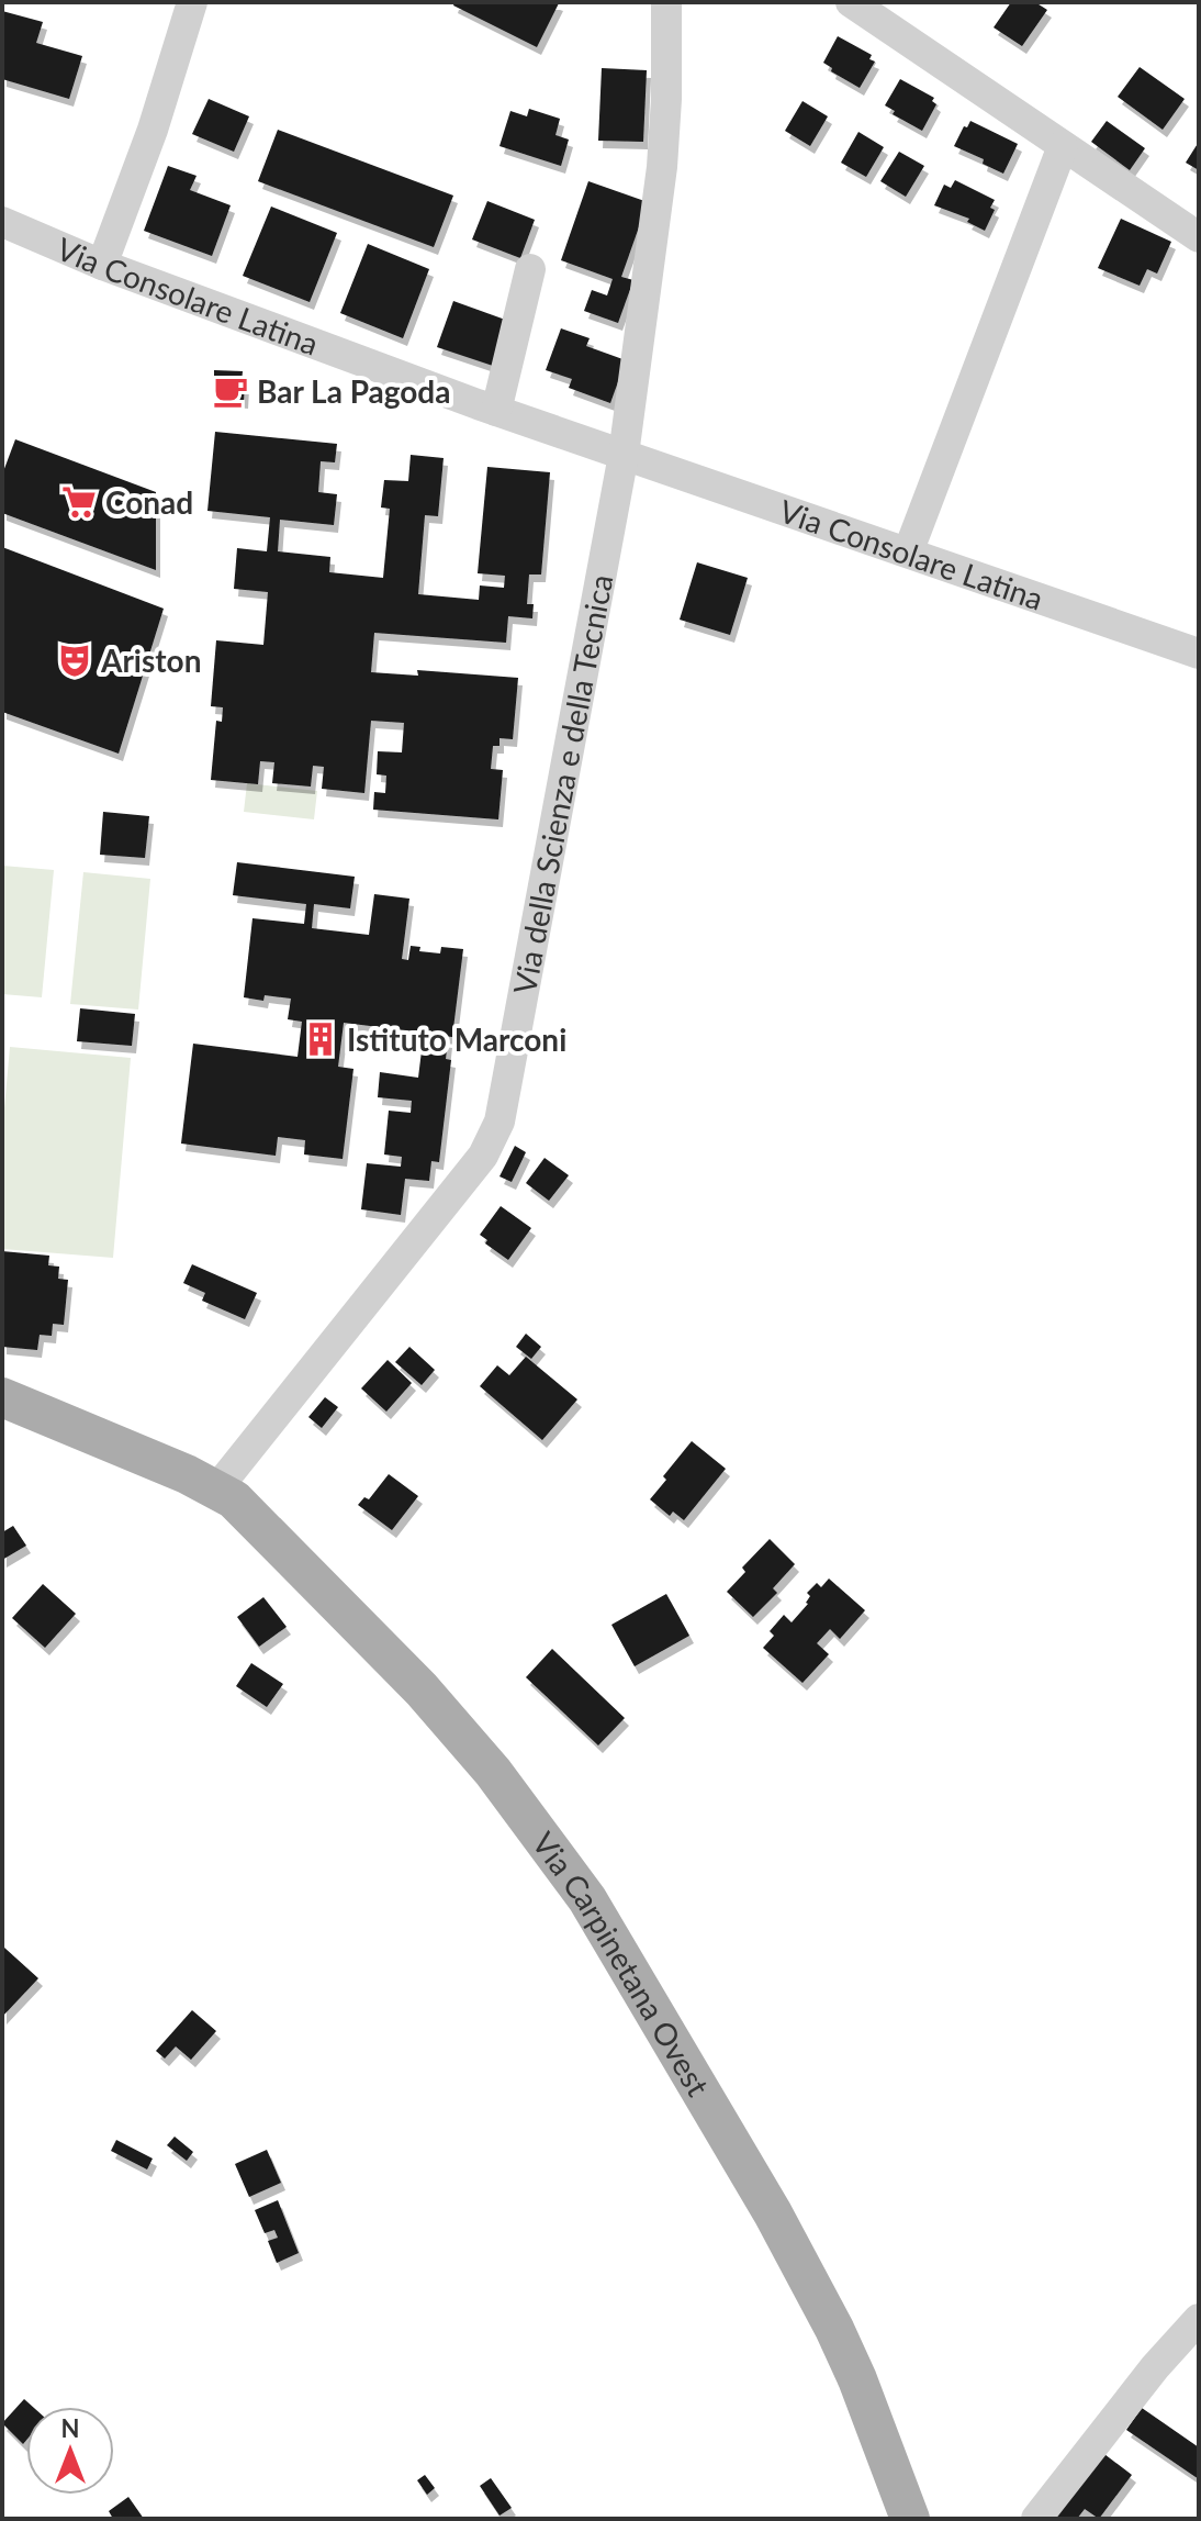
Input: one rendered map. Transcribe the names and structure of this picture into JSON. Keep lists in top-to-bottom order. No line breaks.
{"streets":{"main road":["Via Carpinetana Ovest"],"street":["Via Consolare Latina","Via della Scienza e della Tecnica"]},"crossings":[["Via Consolare Latina","Via della Scienza e della Tecnica"],["Via della Scienza e della Tecnica","Via Carpinetana Ovest"]],"places":{"cafe":["Bar La Pagoda"],"supermarket":["Conad"],"theatre":["Ariston"],"building":["Istituto Marconi"]},"north":"top"}
